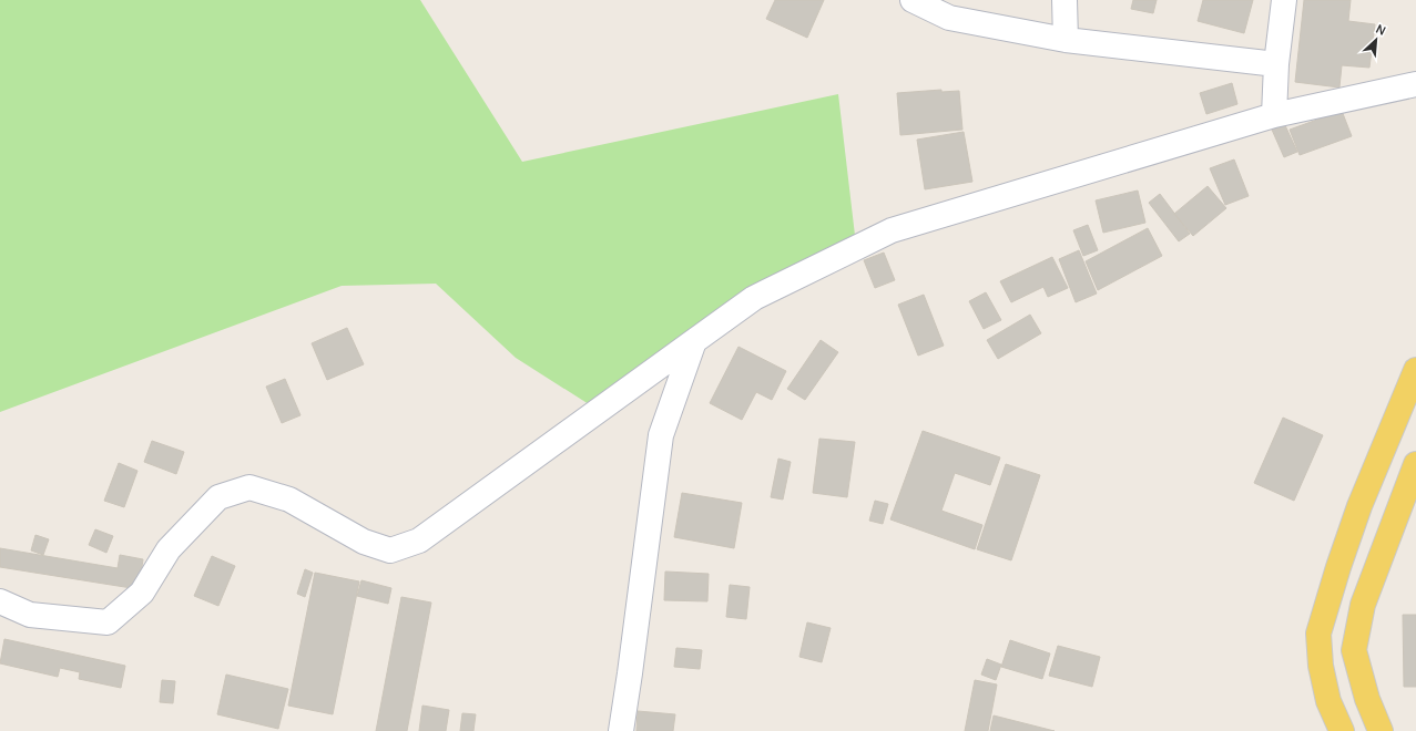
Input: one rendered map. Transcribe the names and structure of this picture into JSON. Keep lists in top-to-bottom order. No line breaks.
{"north":"top right"}
